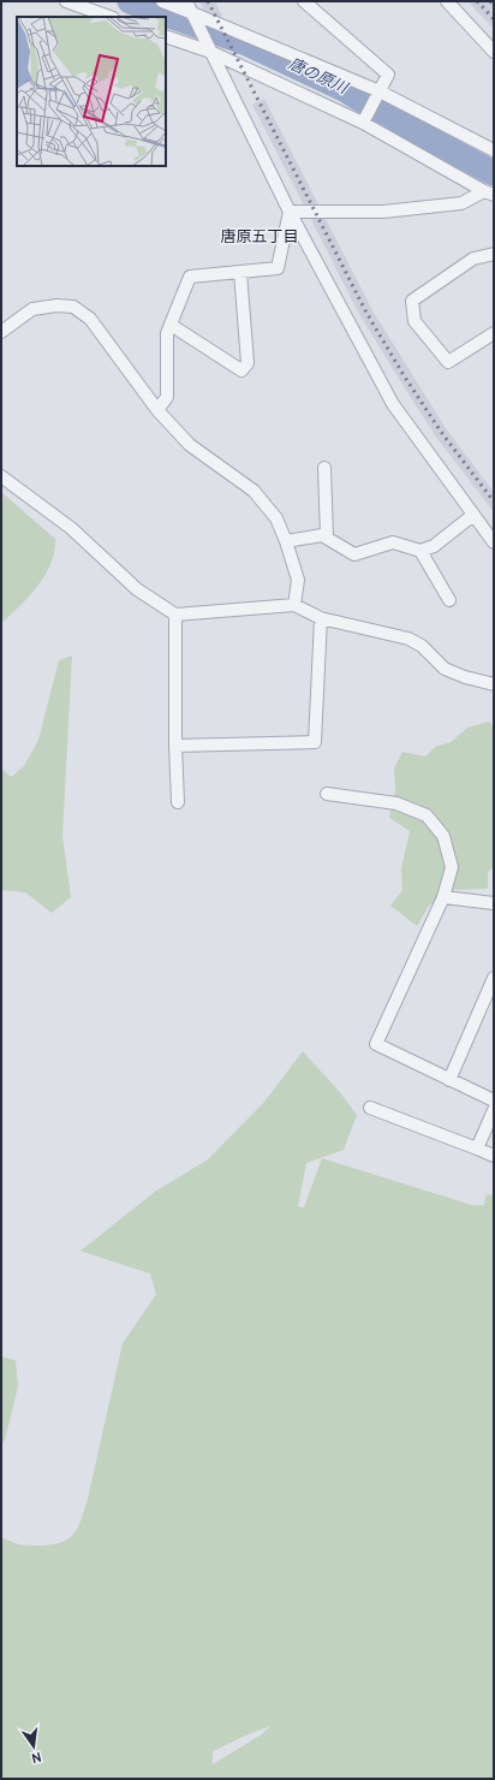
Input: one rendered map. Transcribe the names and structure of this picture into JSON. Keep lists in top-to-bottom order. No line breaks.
{"districts":["唐原五丁目"],"water":["唐の原川"],"north":"bottom"}
